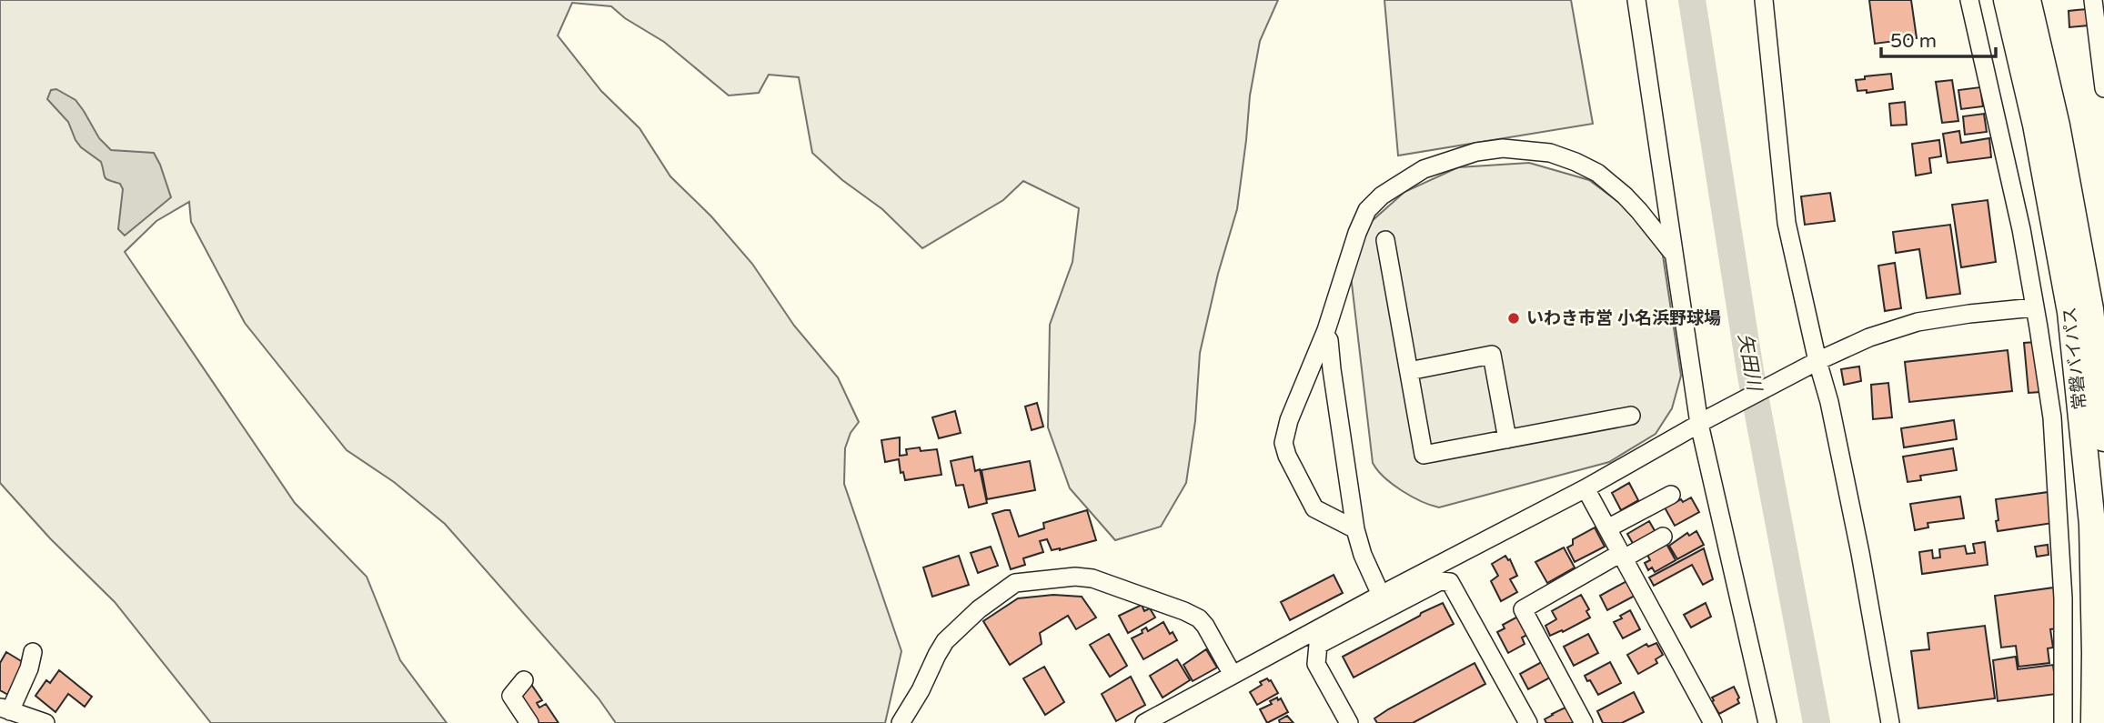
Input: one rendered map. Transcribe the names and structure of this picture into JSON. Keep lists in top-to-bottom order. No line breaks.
{"streets":{"highway":["常磐バイパス"]},"water":["矢田川"],"places":["いわき市営 小名浜野球場"],"scale_bar":"50 m"}
